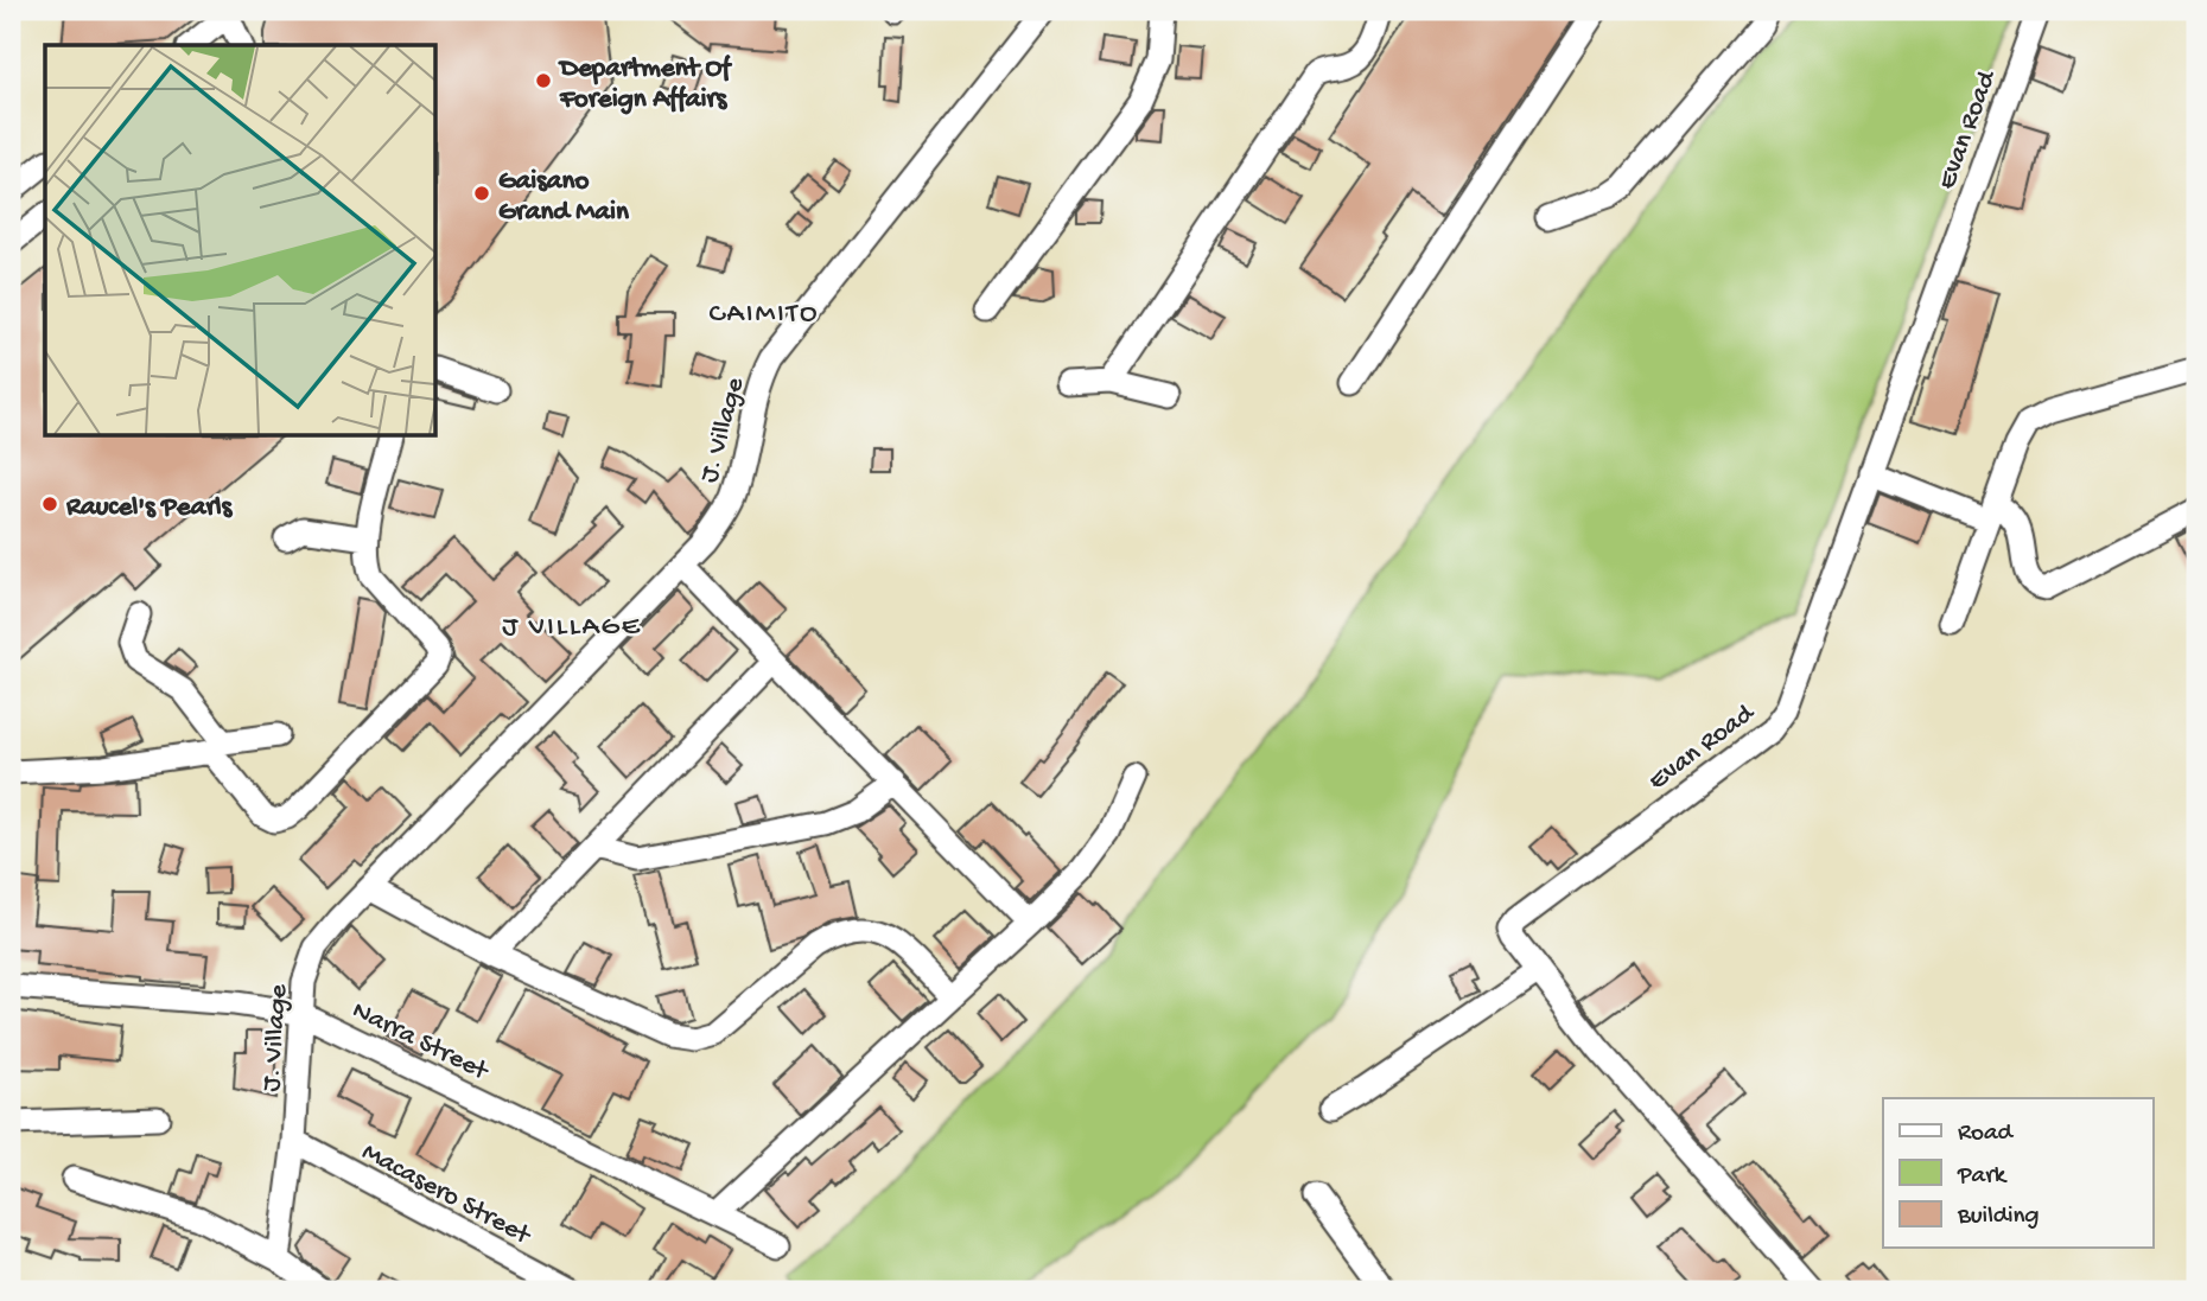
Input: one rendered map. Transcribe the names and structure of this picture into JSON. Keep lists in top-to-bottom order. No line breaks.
{"streets":{"street":["Evan Road","J. Village","Narra Street","Macasero Street"]},"crossings":[["J. Village","Narra Street"],["J. Village","Macasero Street"]],"districts":["CAIMITO","J VILLAGE"],"places":["Department Of Foreign Affairs","Gaisano Grand Main","Raucel's Pearls"],"legend":["Road","Park","Building"]}
